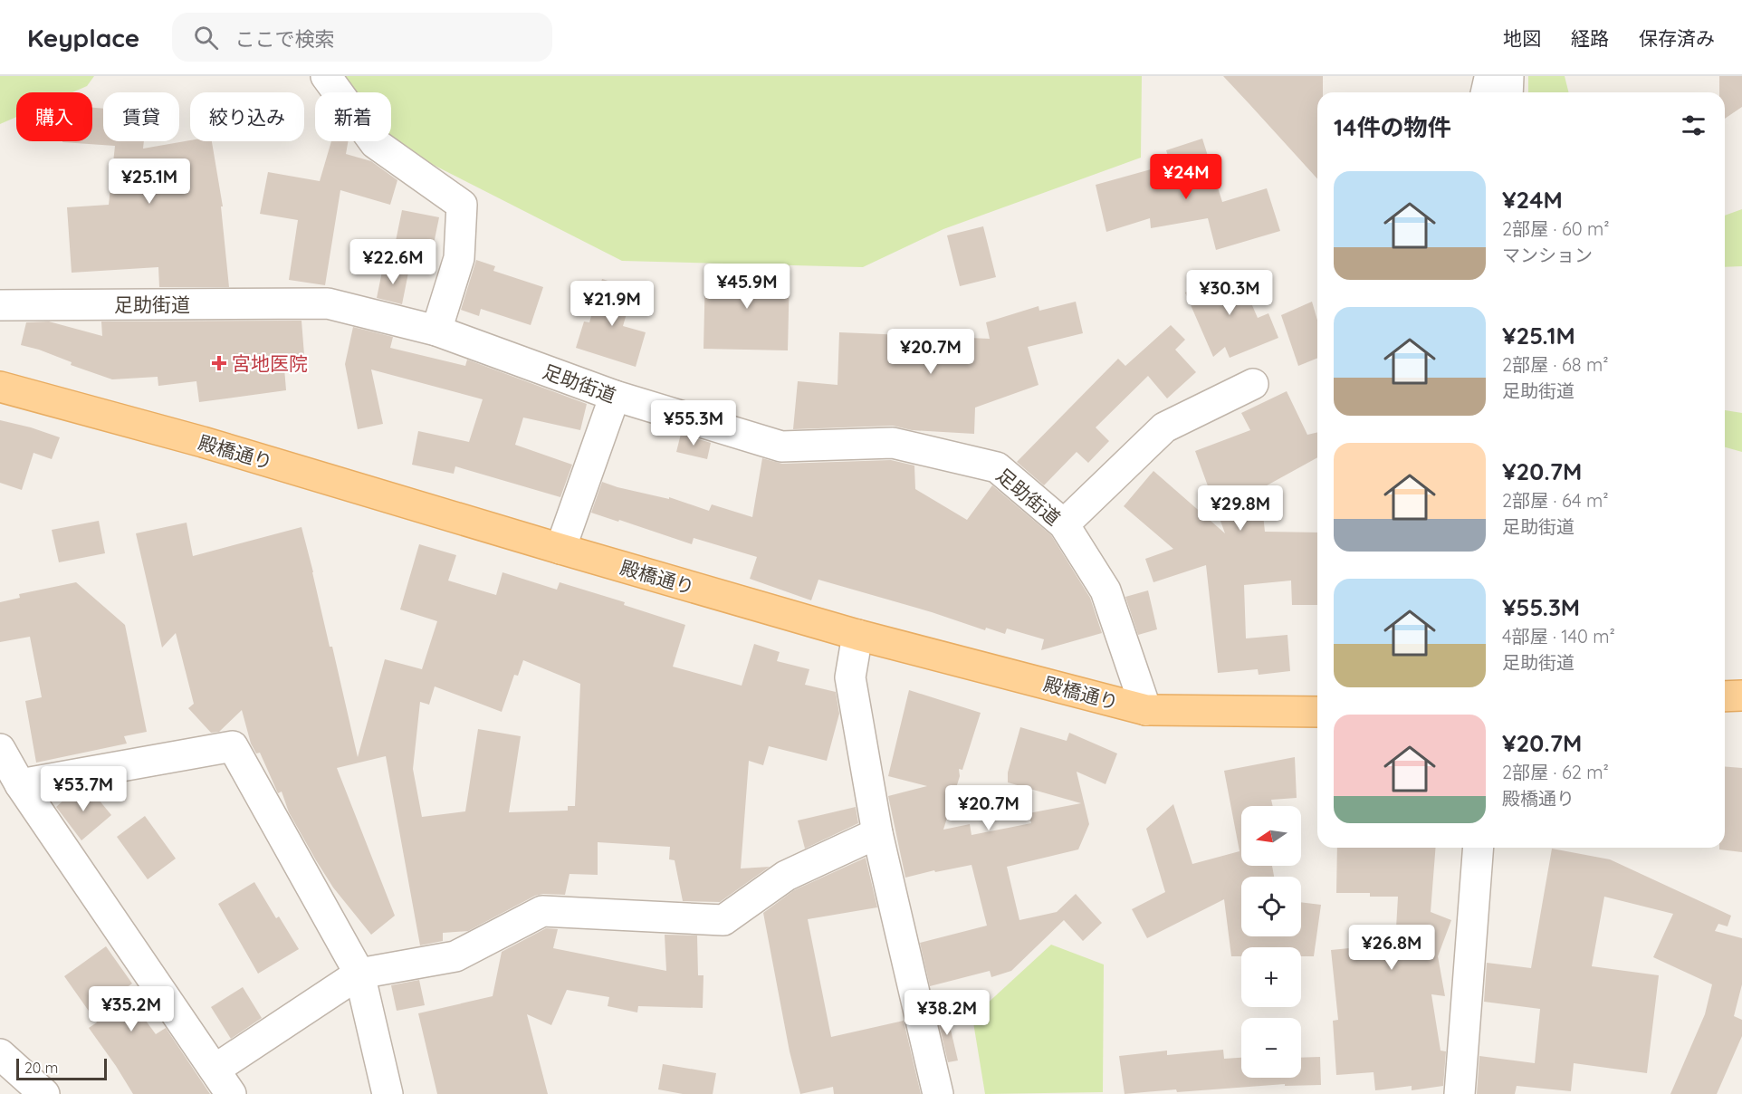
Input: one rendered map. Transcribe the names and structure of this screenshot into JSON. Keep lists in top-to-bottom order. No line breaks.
{"streets":{"main road":["殿橋通り"],"street":["足助街道"]},"crossings":[["足助街道","殿橋通り"]],"places":{"health":["宮地医院"]},"scale_bar":"20 m","north":"left","page":{"header":"Keyplace","search":"ここで検索","nav":["地図","経路","保存済み"],"chip":["購入","賃貸","絞り込み","新着"],"heading":"14件の物件","price":["¥24M","¥25.1M","¥22.6M","¥45.9M","¥30.3M","¥21.9M","¥20.7M","¥55.3M","¥29.8M","¥53.7M","¥20.7M","¥26.8M","¥35.2M","¥38.2M"],"list":[{"name":"¥24M","note":"2部屋 · 60 m² · マンション"},{"name":"¥25.1M","note":"2部屋 · 68 m² · 足助街道"},{"name":"¥20.7M","note":"2部屋 · 64 m² · 足助街道"},{"name":"¥55.3M","note":"4部屋 · 140 m² · 足助街道"},{"name":"¥20.7M","note":"2部屋 · 62 m² · 殿橋通り"}],"map_buttons":["+","−"],"scale":"20 m"}}
